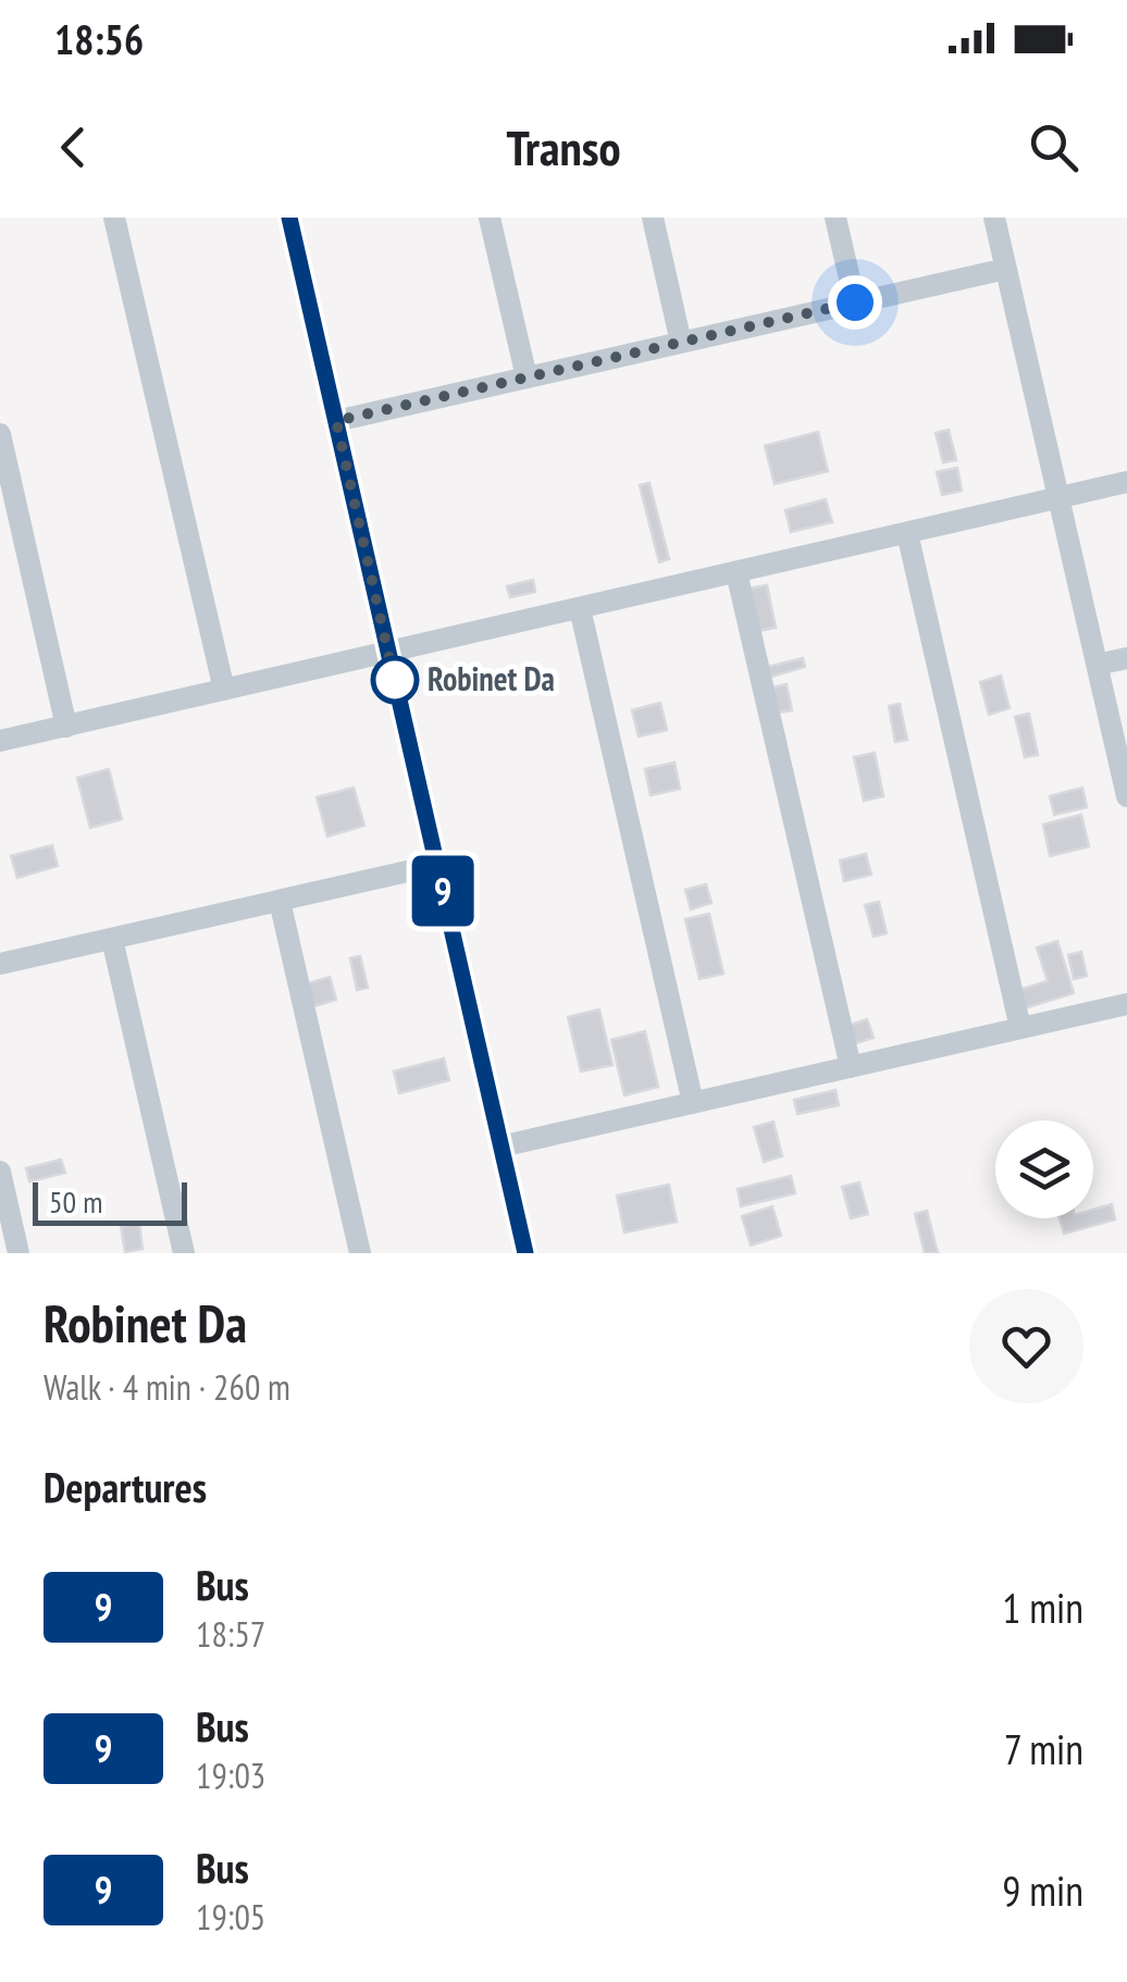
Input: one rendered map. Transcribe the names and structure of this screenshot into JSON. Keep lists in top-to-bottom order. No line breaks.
{"places":["Robinet Da"],"lines":["bus line 9"],"scale_bar":"50 m","page":{"status":"18:56","header":"Transo","on_map":"9","scale":"50 m","heading":[["Robinet Da","Walk · 4 min · 260 m"],"Departures"],"list":[{"mark":"9","name":"Bus","note":"18:57","value":"1 min"},{"mark":"9","name":"Bus","note":"19:03","value":"7 min"},{"mark":"9","name":"Bus","note":"19:05","value":"9 min"}]}}
